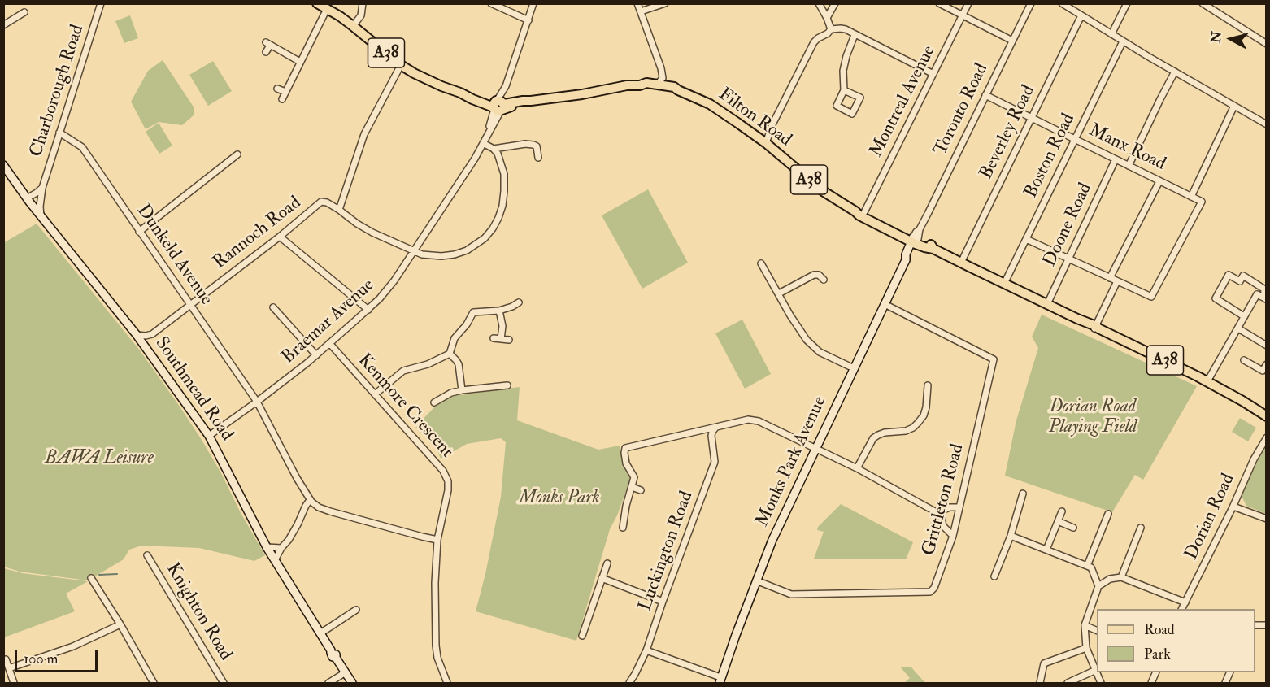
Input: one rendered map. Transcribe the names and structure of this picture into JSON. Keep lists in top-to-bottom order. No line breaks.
{"streets":{"main road":["A38","Filton Road","Southmead Road","Monks Park Avenue"],"street":["Charborough Road","Montreal Avenue","Toronto Road","Beverley Road","Manx Road","Boston Road","Doone Road","Rannoch Road","Dunkeld Avenue","Braemar Avenue","Kenmore Crescent","Grittleton Road","Dorian Road","Luckington Road","Knighton Road"]},"crossings":[["A38","Filton Road"],["A38","Braemar Avenue"],["Charborough Road","Dunkeld Avenue"],["Charborough Road","Southmead Road"],["Montreal Avenue","Filton Road"],["Toronto Road","Filton Road"],["Toronto Road","Manx Road"],["Toronto Road","Monks Park Avenue"],["Filton Road","Beverley Road"],["Filton Road","Boston Road"],["Filton Road","Doone Road"],["Filton Road","Braemar Avenue"],["Filton Road","Monks Park Avenue"],["Beverley Road","Manx Road"],["Manx Road","Boston Road"],["Manx Road","Doone Road"],["Rannoch Road","Dunkeld Avenue"],["Rannoch Road","Braemar Avenue"],["Dunkeld Avenue","Braemar Avenue"],["Braemar Avenue","Southmead Road"],["Braemar Avenue","Kenmore Crescent"],["Monks Park Avenue","Grittleton Road"]],"parks":["Dorian Road Playing Field","BAWA Leisure","Monks Park"],"legend":["Road","Park"],"scale_bar":"100 m","north":"left"}
